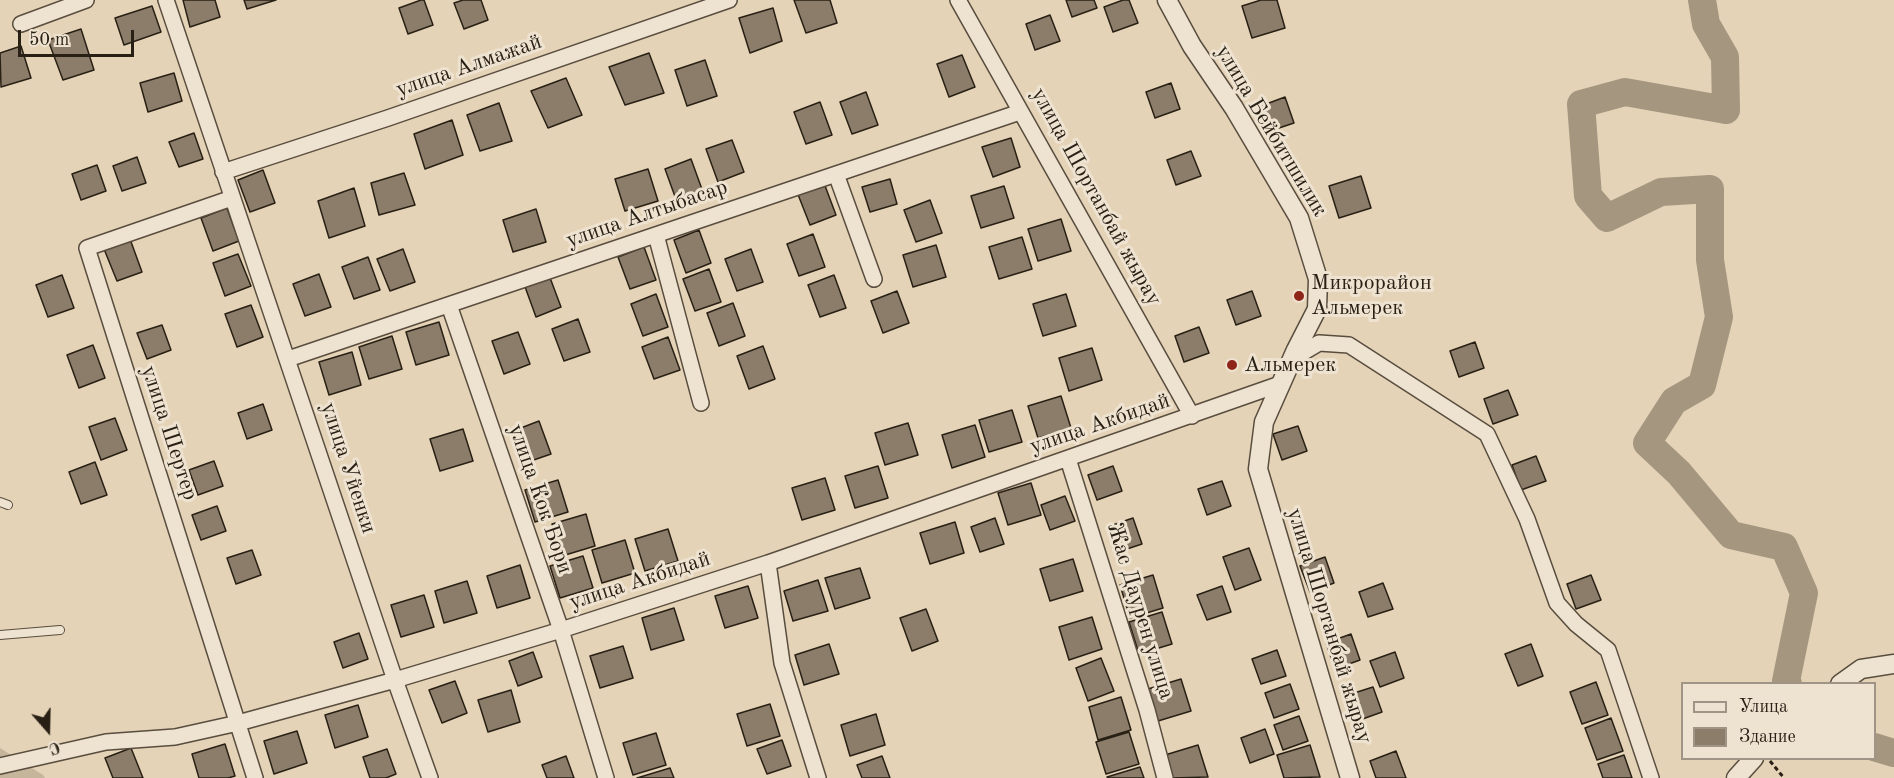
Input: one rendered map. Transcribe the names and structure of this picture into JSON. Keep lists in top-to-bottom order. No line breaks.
{"streets":{"street":["улица Алмажай","улица Бейбитшилик","улица Шортанбай жырау","улица Алтыбасар","улица Акбидай","улица Шертер","улица Уйенки","улица Кок Бори","Жас Даурен улица"]},"crossings":[["улица Алмажай","улица Уйенки"],["улица Бейбитшилик","улица Шортанбай жырау"],["улица Бейбитшилик","улица Акбидай"],["улица Шортанбай жырау","улица Алтыбасар"],["улица Шортанбай жырау","улица Акбидай"],["улица Алтыбасар","улица Уйенки"],["улица Алтыбасар","улица Кок Бори"],["улица Акбидай","улица Шертер"],["улица Акбидай","улица Уйенки"],["улица Акбидай","улица Кок Бори"],["улица Акбидай","Жас Даурен улица"],["улица Шертер","улица Уйенки"]],"places":["Микрорайон Альмерек","Альмерек"],"legend":["Улица","Здание"],"scale_bar":"50 m","north":"bottom"}
